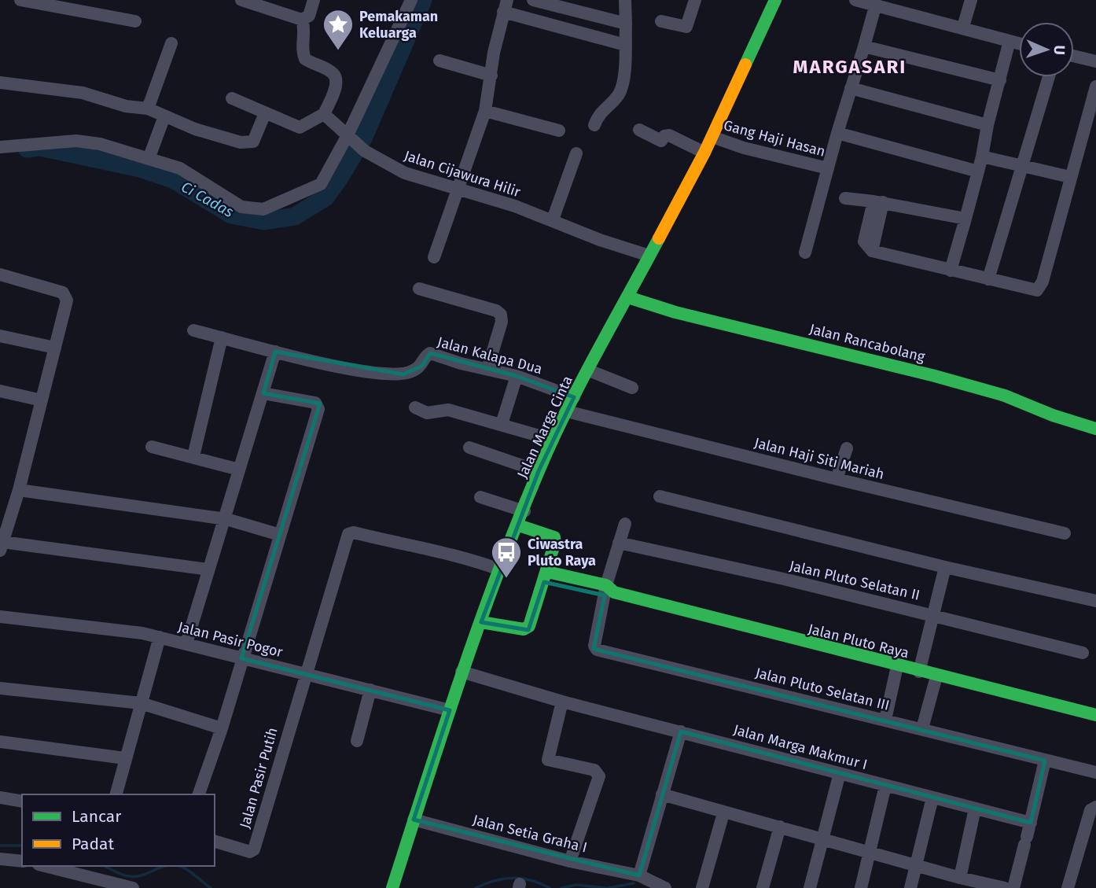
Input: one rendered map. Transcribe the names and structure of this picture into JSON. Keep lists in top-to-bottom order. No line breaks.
{"streets":{"street":["Gang Haji Hasan","Jalan Cijawura Hilir","Jalan Rancabolang","Jalan Kalapa Dua","Jalan Marga Cinta","Jalan Haji Siti Mariah","Jalan Pluto Selatan II","Jalan Pasir Pogor","Jalan Pluto Raya","Jalan Pluto Selatan III","Jalan Marga Makmur I","Jalan Pasir Putih","Jalan Setia Graha I"]},"crossings":[["Gang Haji Hasan","Jalan Marga Cinta"],["Jalan Cijawura Hilir","Jalan Marga Cinta"],["Jalan Rancabolang","Jalan Marga Cinta"],["Jalan Kalapa Dua","Jalan Marga Cinta"],["Jalan Marga Cinta","Jalan Haji Siti Mariah"],["Jalan Marga Cinta","Jalan Pasir Pogor"],["Jalan Marga Cinta","Jalan Marga Makmur I"],["Jalan Marga Cinta","Jalan Setia Graha I"],["Jalan Pasir Pogor","Jalan Pasir Putih"],["Jalan Pluto Raya","Jalan Pluto Selatan III"]],"districts":["MARGASARI"],"water":["Ci Cadas"],"places":{"place":["Pemakaman Keluarga"],"bus stop":["Ciwastra Pluto Raya"]},"legend":["Lancar","Padat"],"north":"right"}
